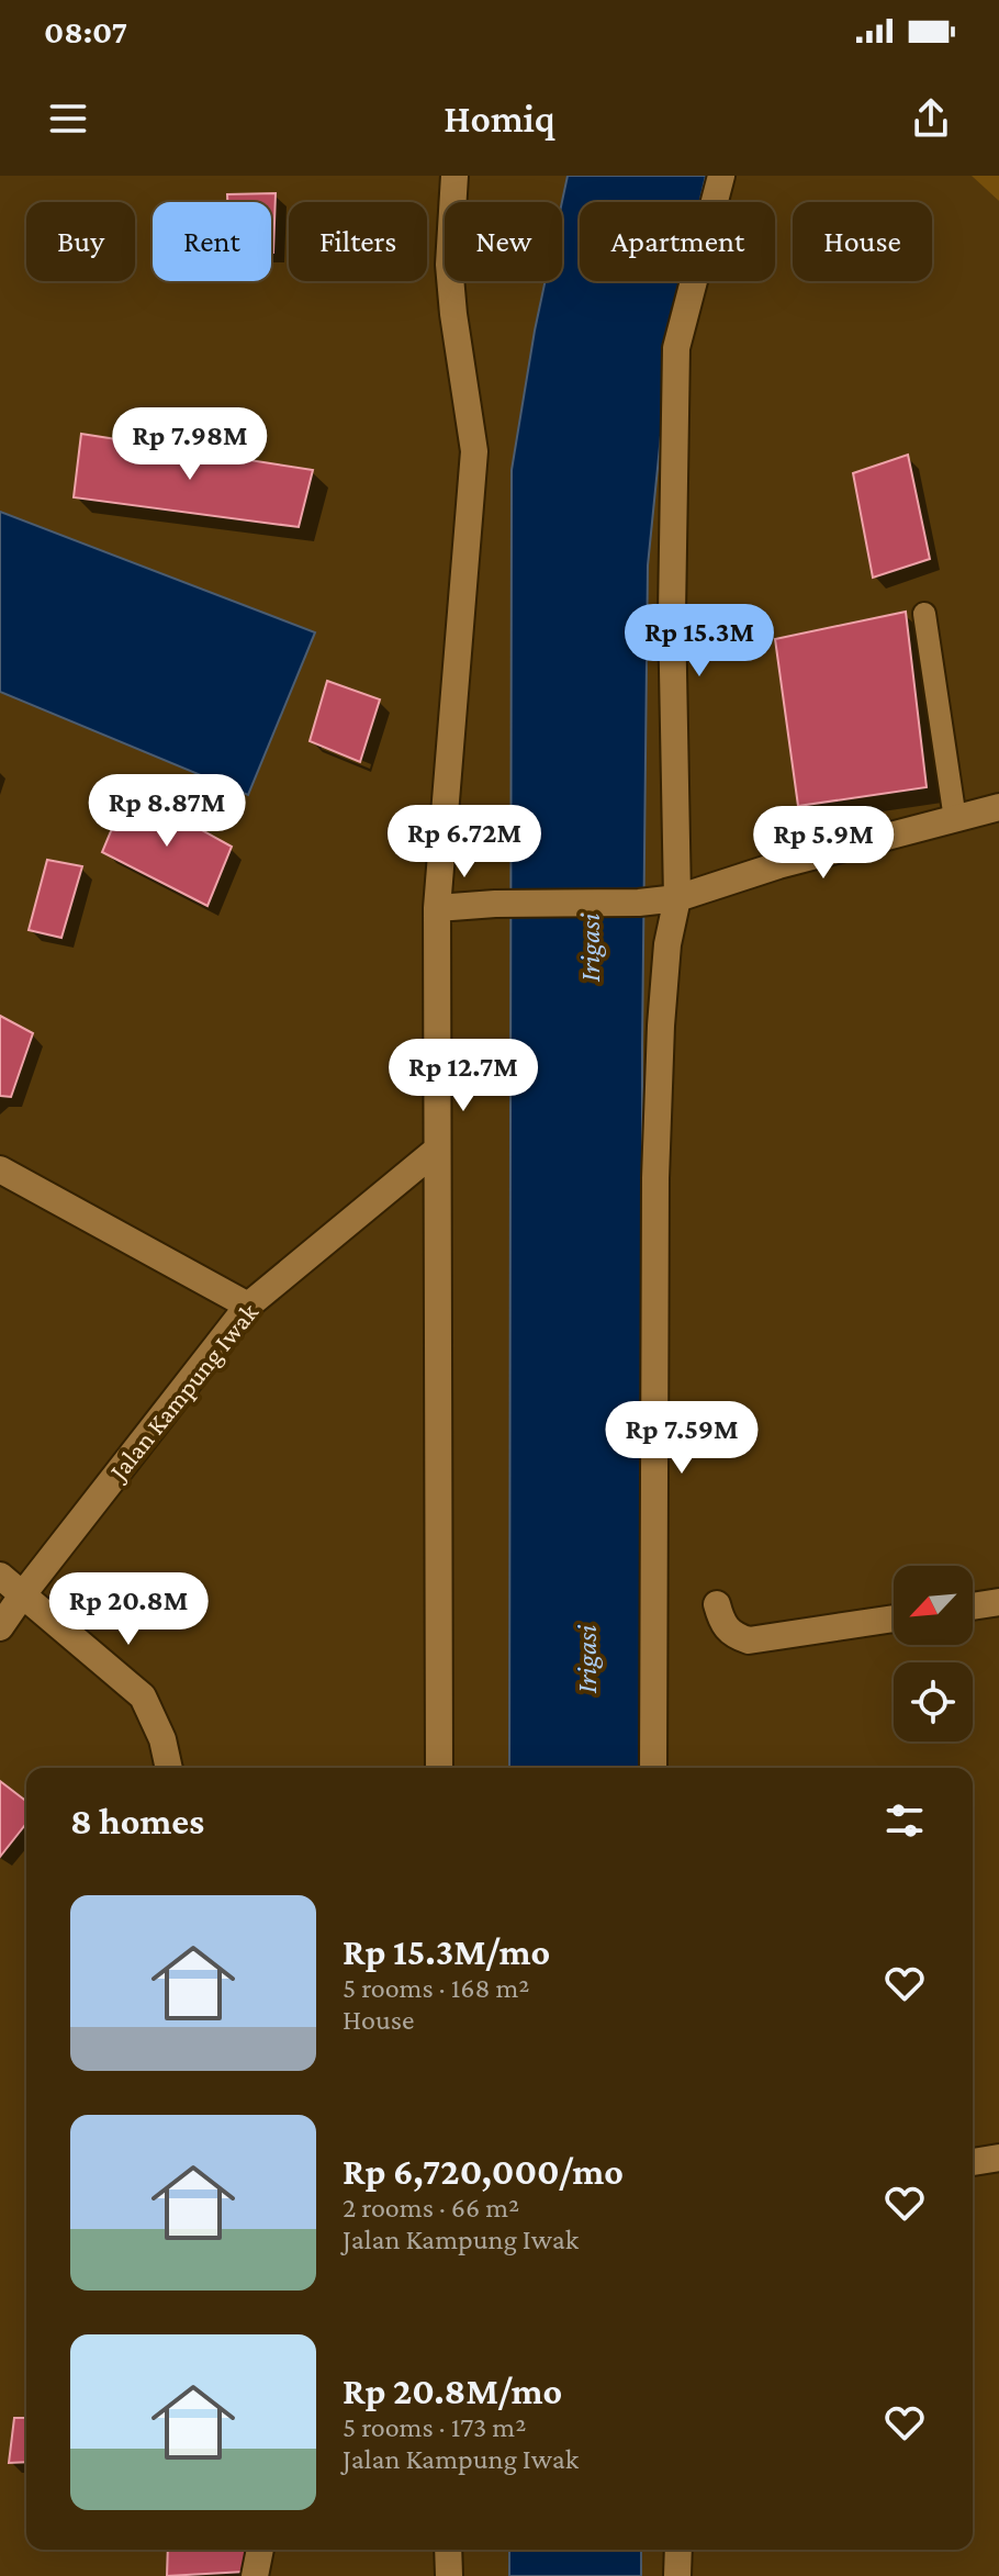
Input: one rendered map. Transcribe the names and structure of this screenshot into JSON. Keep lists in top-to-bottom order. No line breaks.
{"streets":{"street":["Jalan Kampung Iwak"]},"water":["Irigasi"],"north":"bottom left","page":{"status":"08:07","header":"Homiq","chip":["Buy","Rent","Filters","New","Apartment","House"],"price":["Rp 7.98M","Rp 15.3M","Rp 8.87M","Rp 6.72M","Rp 5.9M","Rp 12.7M","Rp 7.59M","Rp 20.8M"],"heading":"8 homes","list":[{"name":"Rp 15.3M/mo","note":"5 rooms · 168 m² · House"},{"name":"Rp 6,720,000/mo","note":"2 rooms · 66 m² · Jalan Kampung Iwak"},{"name":"Rp 20.8M/mo","note":"5 rooms · 173 m² · Jalan Kampung Iwak"}]}}
